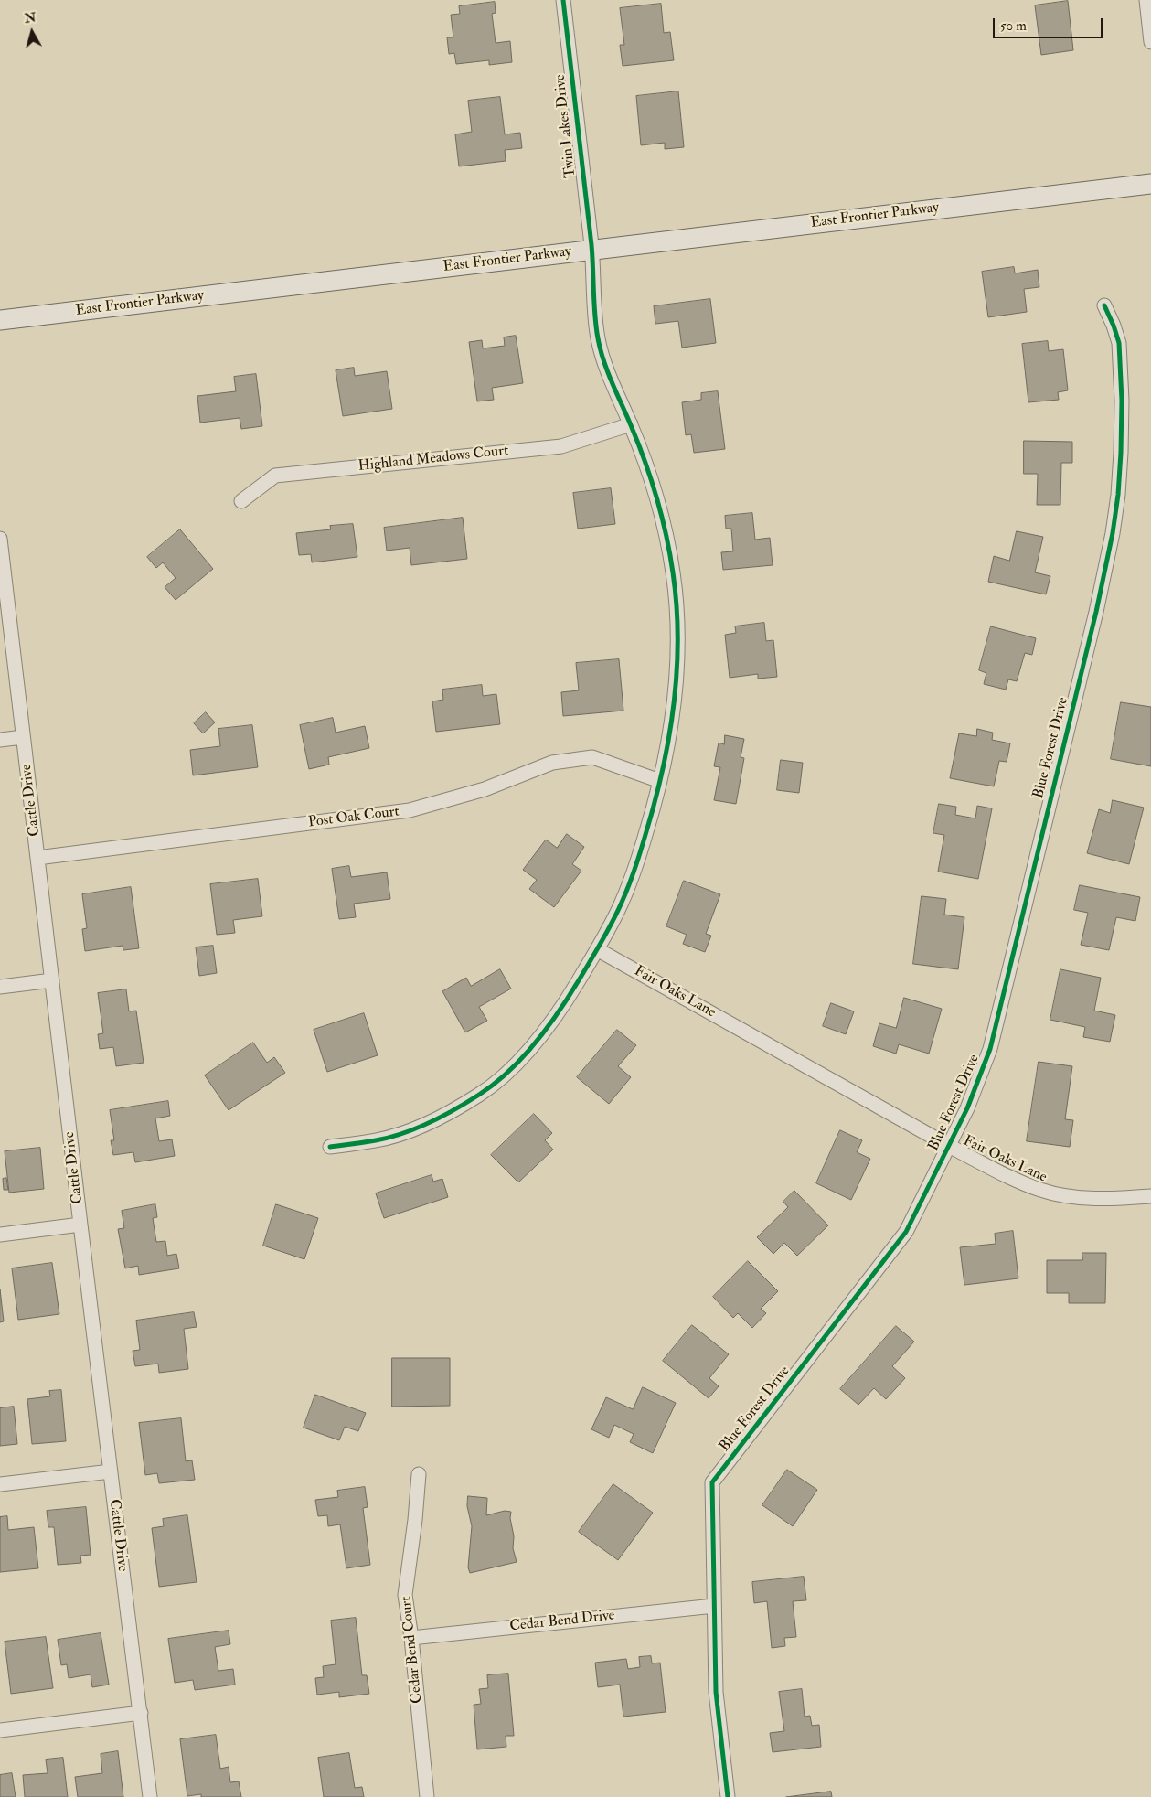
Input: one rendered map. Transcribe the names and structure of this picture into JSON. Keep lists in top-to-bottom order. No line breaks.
{"streets":{"street":["Twin Lakes Drive","East Frontier Parkway","Highland Meadows Court","Blue Forest Drive","Cattle Drive","Post Oak Court","Fair Oaks Lane","Cedar Bend Drive","Cedar Bend Court"]},"crossings":[["Twin Lakes Drive","East Frontier Parkway"],["Twin Lakes Drive","Highland Meadows Court"],["Twin Lakes Drive","Post Oak Court"],["Twin Lakes Drive","Fair Oaks Lane"],["Blue Forest Drive","Fair Oaks Lane"],["Blue Forest Drive","Cedar Bend Drive"],["Cattle Drive","Post Oak Court"],["Cedar Bend Drive","Cedar Bend Court"]],"scale_bar":"50 m","north":"top"}
